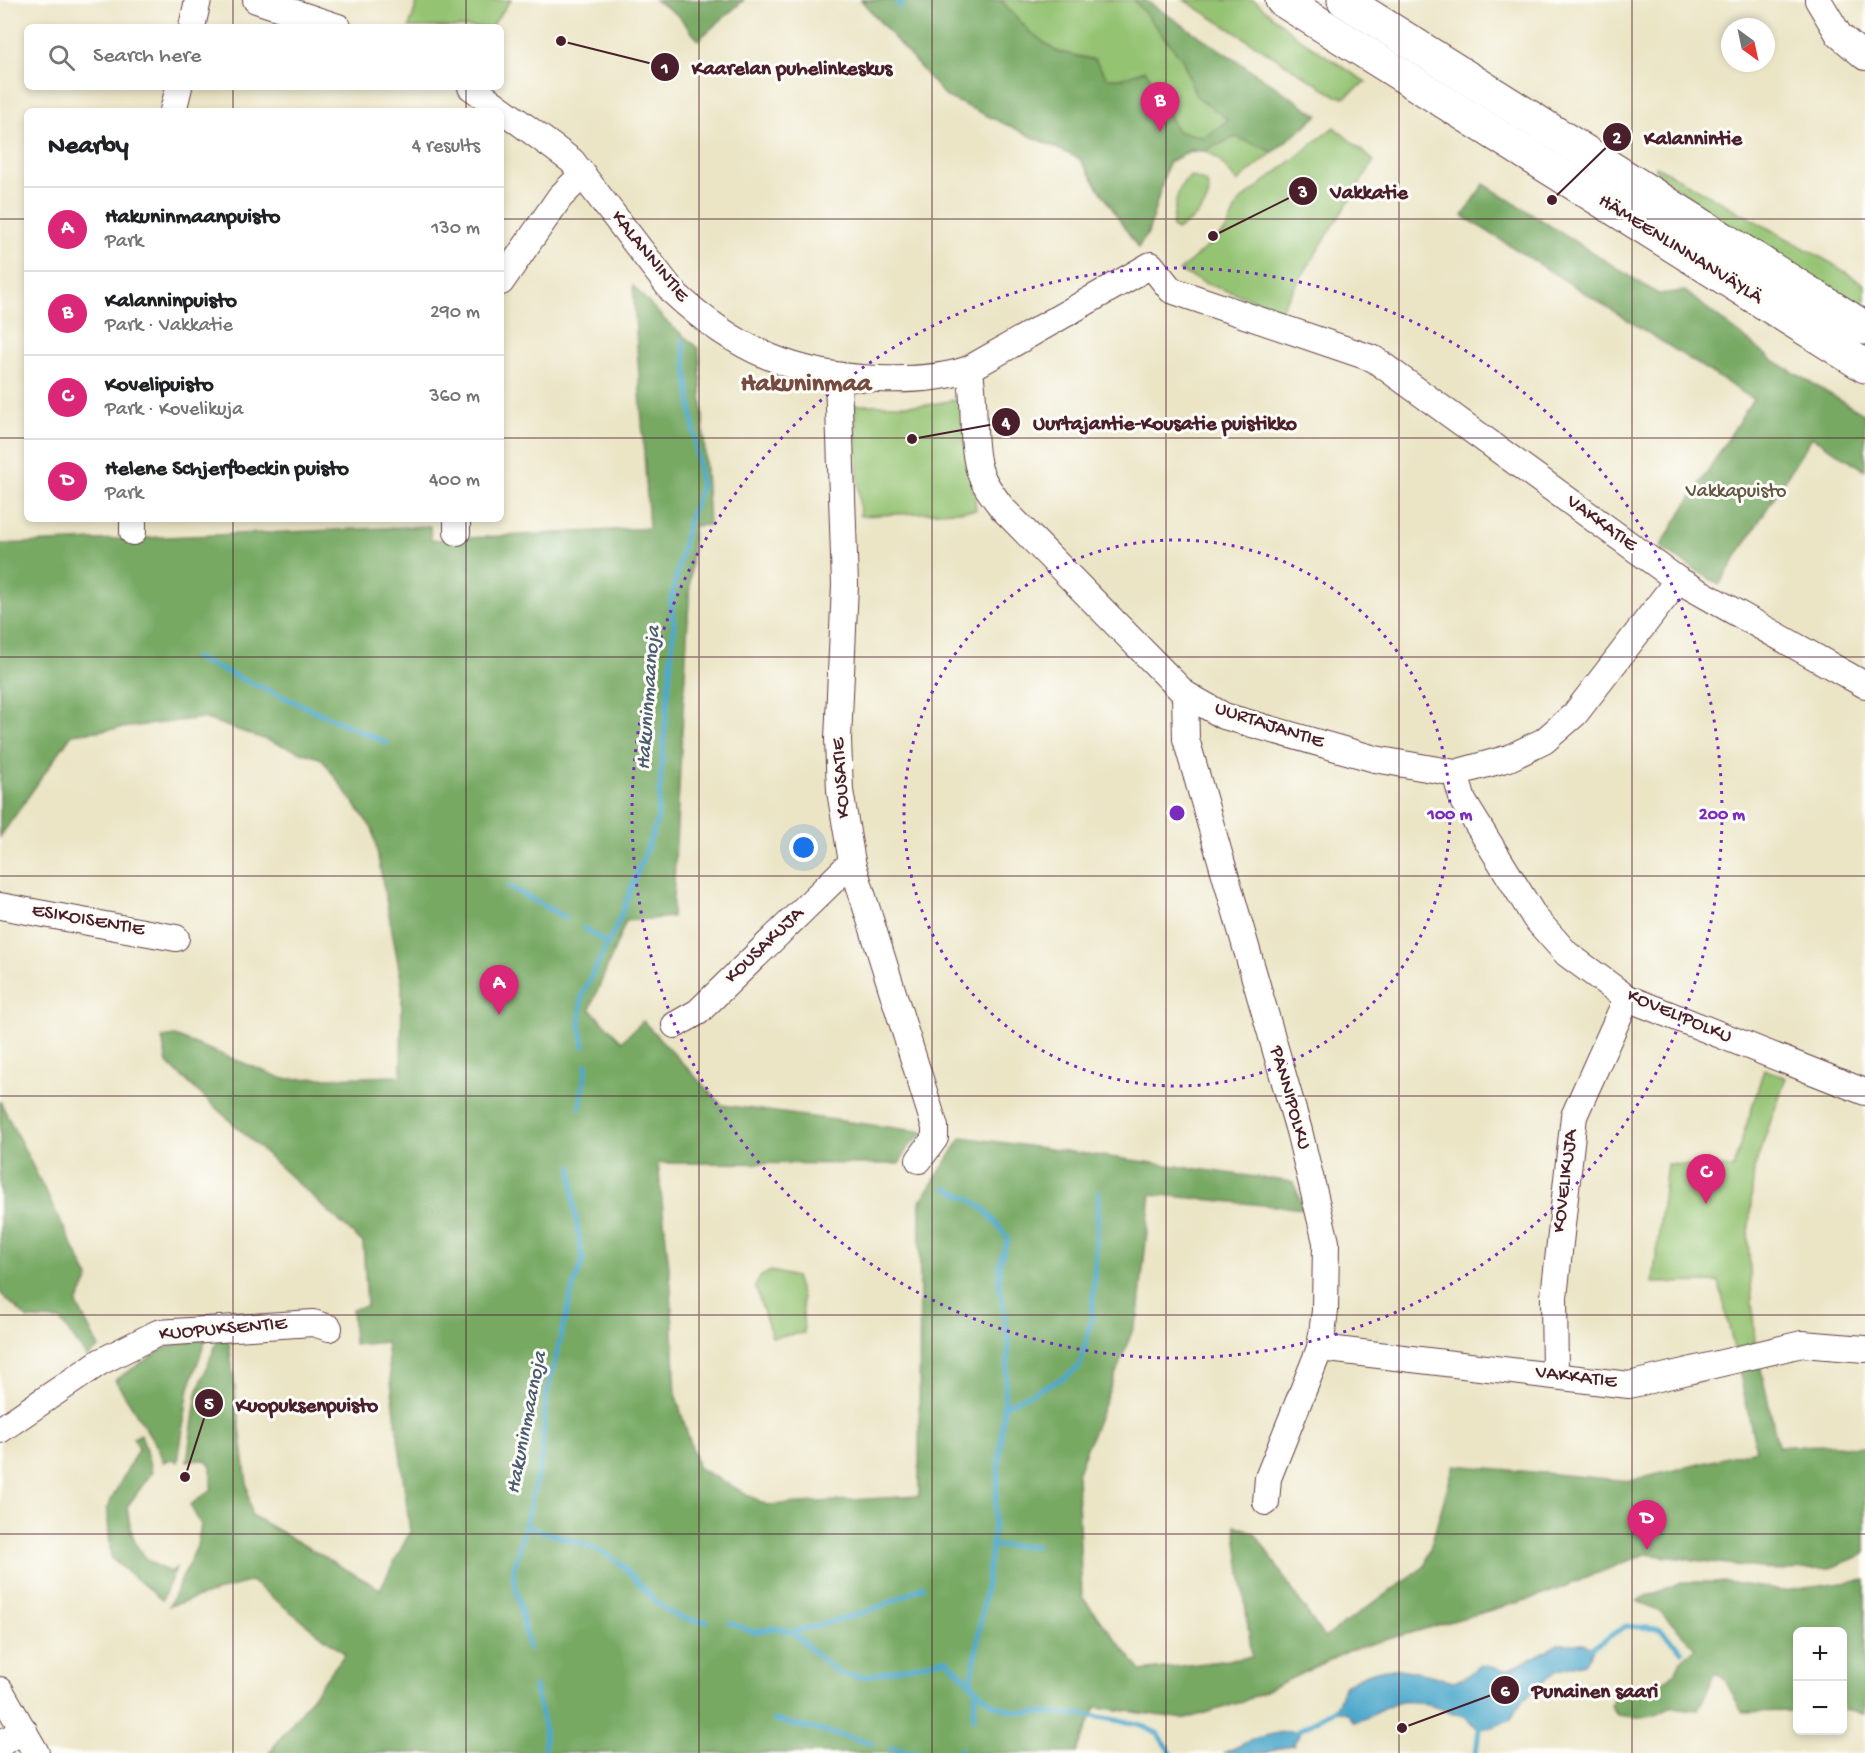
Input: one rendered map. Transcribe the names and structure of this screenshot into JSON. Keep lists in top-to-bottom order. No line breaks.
{"streets":{"highway":["HÄMEENLINNANVÄYLÄ"],"street":["KALANNINTIE","VAKKATIE","UURTAJANTIE","KOUSATIE","ESIKOISENTIE","KOUSAKUJA","KOVELIPOLKU","PANNIPOLKU","KOVELIKUJA","KUOPUKSENTIE"]},"crossings":[["KALANNINTIE","VAKKATIE"],["KALANNINTIE","UURTAJANTIE"],["KALANNINTIE","KOUSATIE"],["VAKKATIE","UURTAJANTIE"],["VAKKATIE","PANNIPOLKU"],["VAKKATIE","KOVELIKUJA"],["UURTAJANTIE","KOVELIPOLKU"],["UURTAJANTIE","PANNIPOLKU"],["KOUSATIE","KOUSAKUJA"],["KOVELIPOLKU","KOVELIKUJA"]],"districts":["Hakuninmaa"],"water":["Hakuninmaanoja"],"parks":["Vakkapuisto"],"places":["Kaarelan puhelinkeskus","Kalannintie","Vakkatie","Uurtajantie-Kousatie puistikko","Kuopuksenpuisto","Punainen saari"],"north":"bottom right","page":{"search":"Search here","pins":["B","A","C","D"],"heading":["Nearby","4 results"],"list":[{"mark":"A","name":"Hakuninmaanpuisto","note":"Park","value":"130 m"},{"mark":"B","name":"Kalanninpuisto","note":"Park · Vakkatie","value":"290 m"},{"mark":"C","name":"Kovelipuisto","note":"Park · Kovelikuja","value":"360 m"},{"mark":"D","name":"Helene Schjerfbeckin puisto","note":"Park","value":"400 m"}],"map_buttons":["+","−"]},"rings":["100 m","200 m"]}
